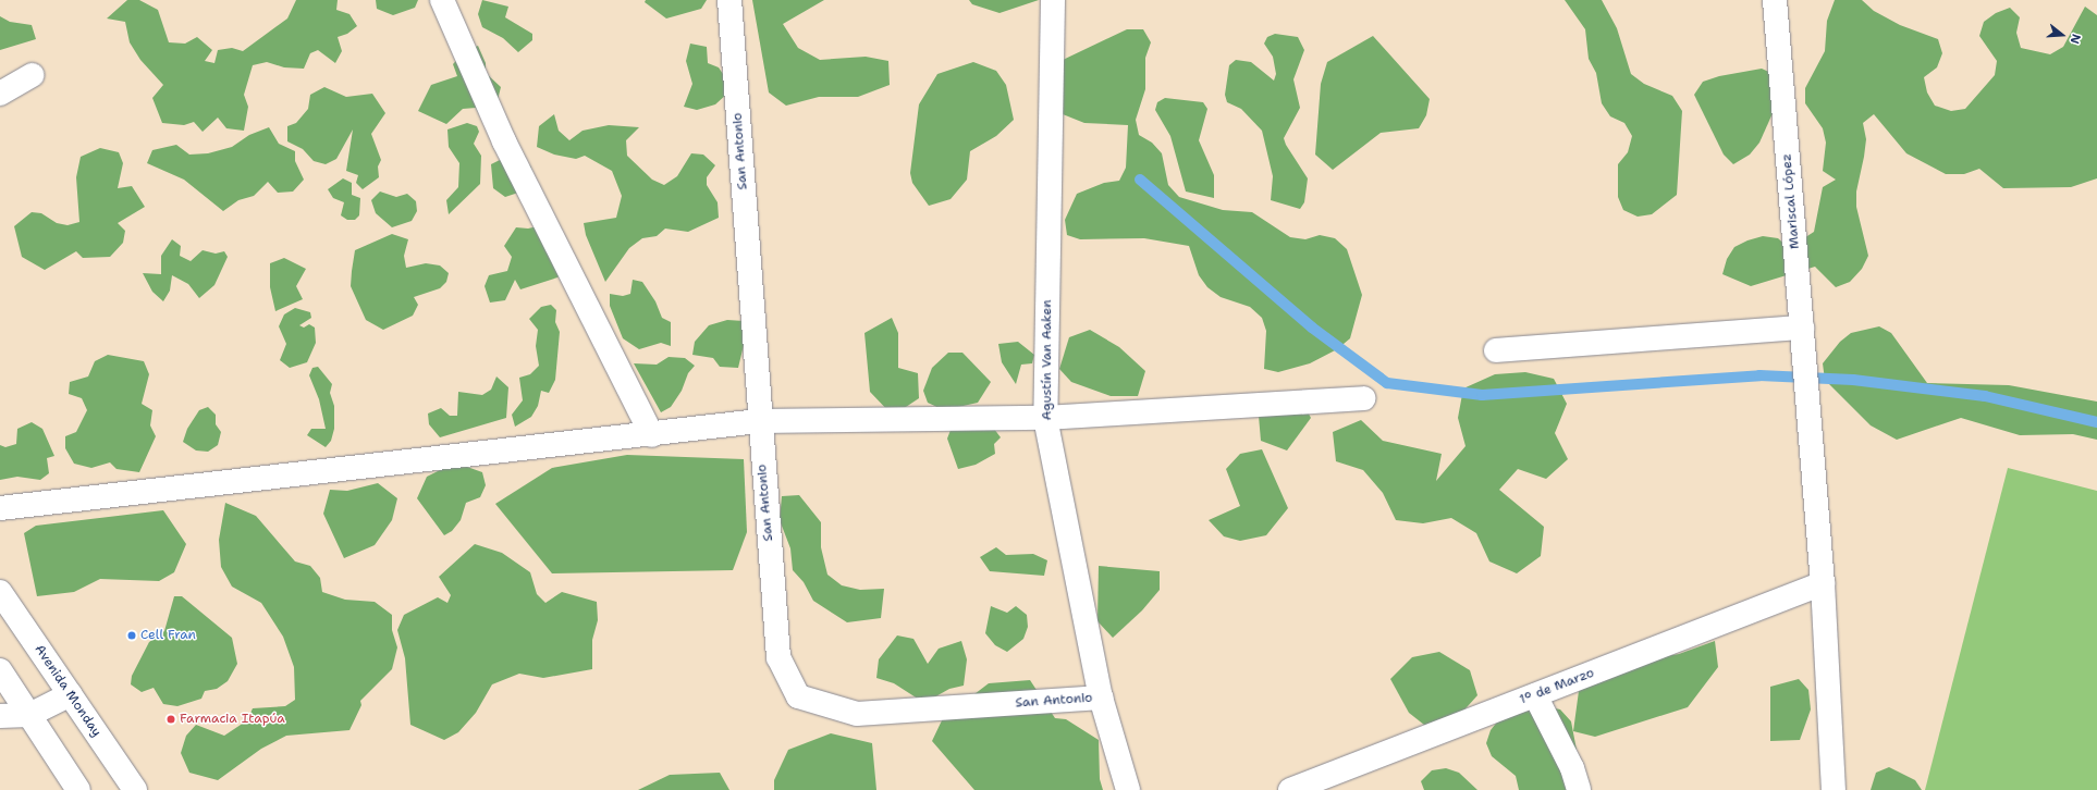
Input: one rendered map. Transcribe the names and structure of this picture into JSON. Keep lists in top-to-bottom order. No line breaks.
{"streets":{"street":["San Antonio","Mariscal López","Agustín Van Aaken","1° de Marzo","Avenida Monday"]},"crossings":[["San Antonio","Agustín Van Aaken"],["Mariscal López","1° de Marzo"]],"places":["Cell Fran","Farmacia Itapúa"],"north":"right"}
